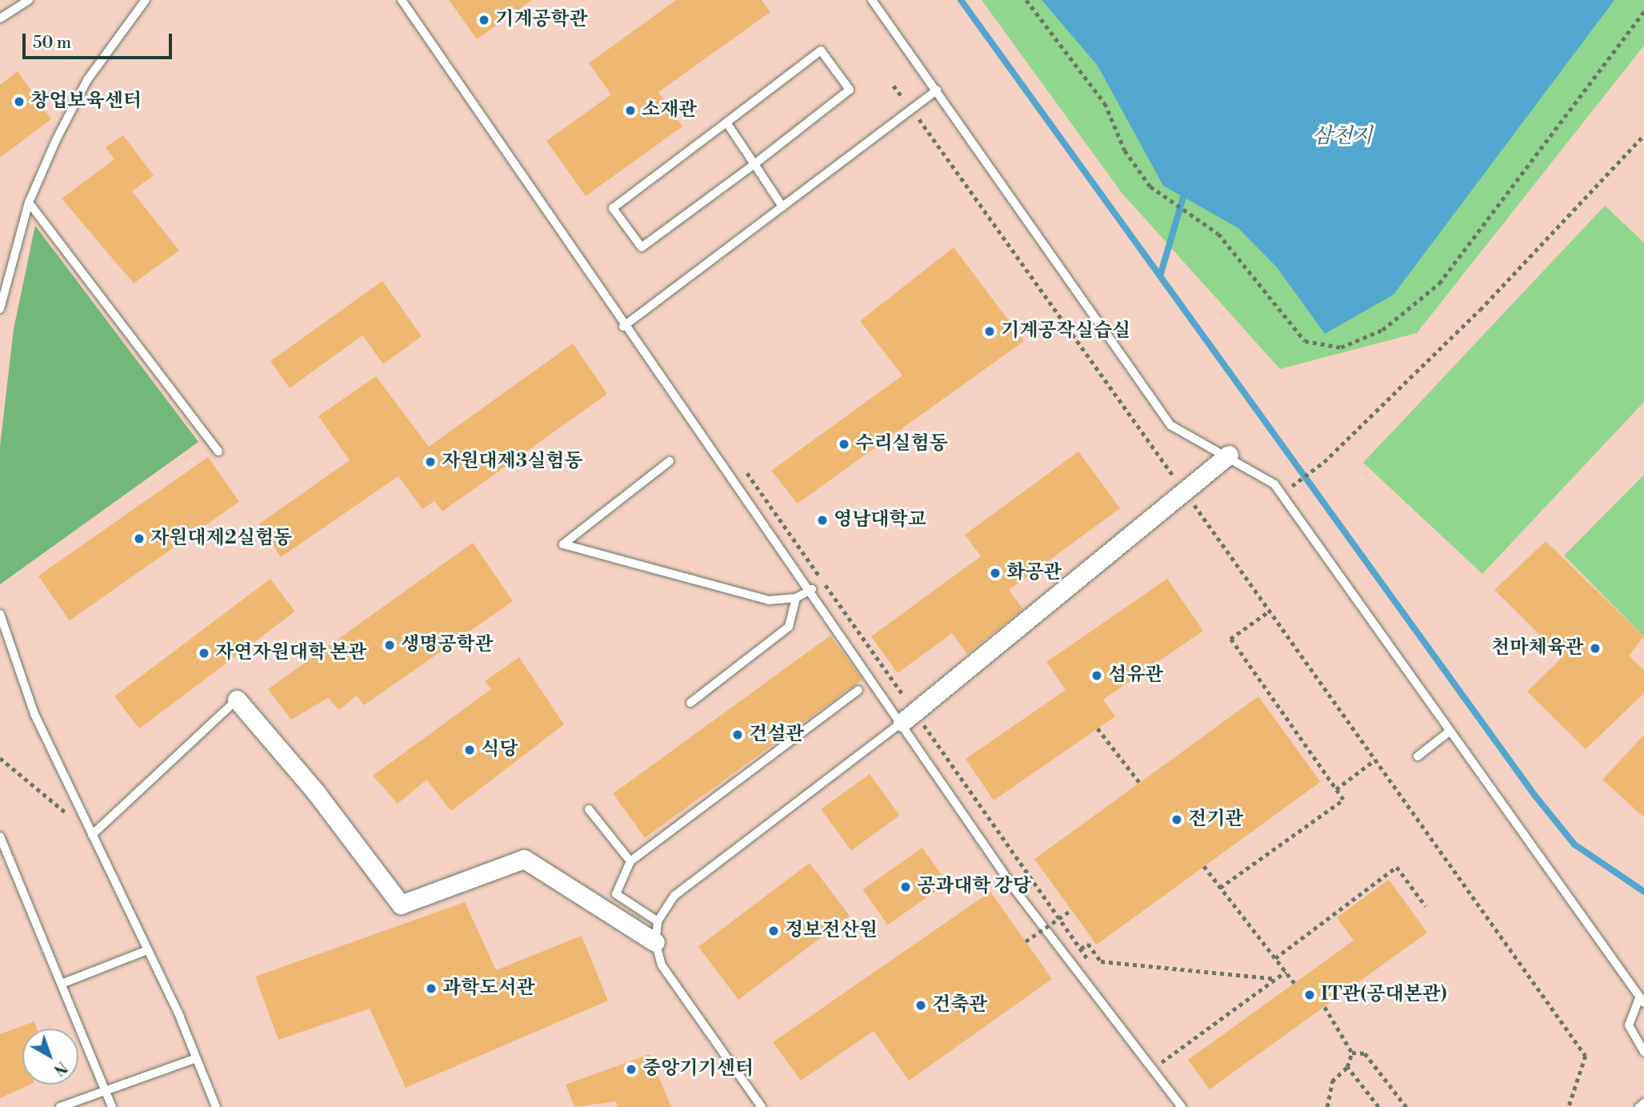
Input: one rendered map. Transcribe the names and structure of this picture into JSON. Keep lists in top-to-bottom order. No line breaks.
{"water":["삼천지"],"places":["기계공학관","창업보육센터","소재관","기계공작실습실","수리실험동","자원대제3실험동","영남대학교","자원대제2실험동","화공관","생명공학관","천마체육관","자연자원대학 본관","섬유관","건설관","식당","전기관","공과대학 강당","정보전산원","과학도서관","IT관(공대본관)","건축관","중앙기기센터"],"scale_bar":"50 m","north":"bottom right"}
